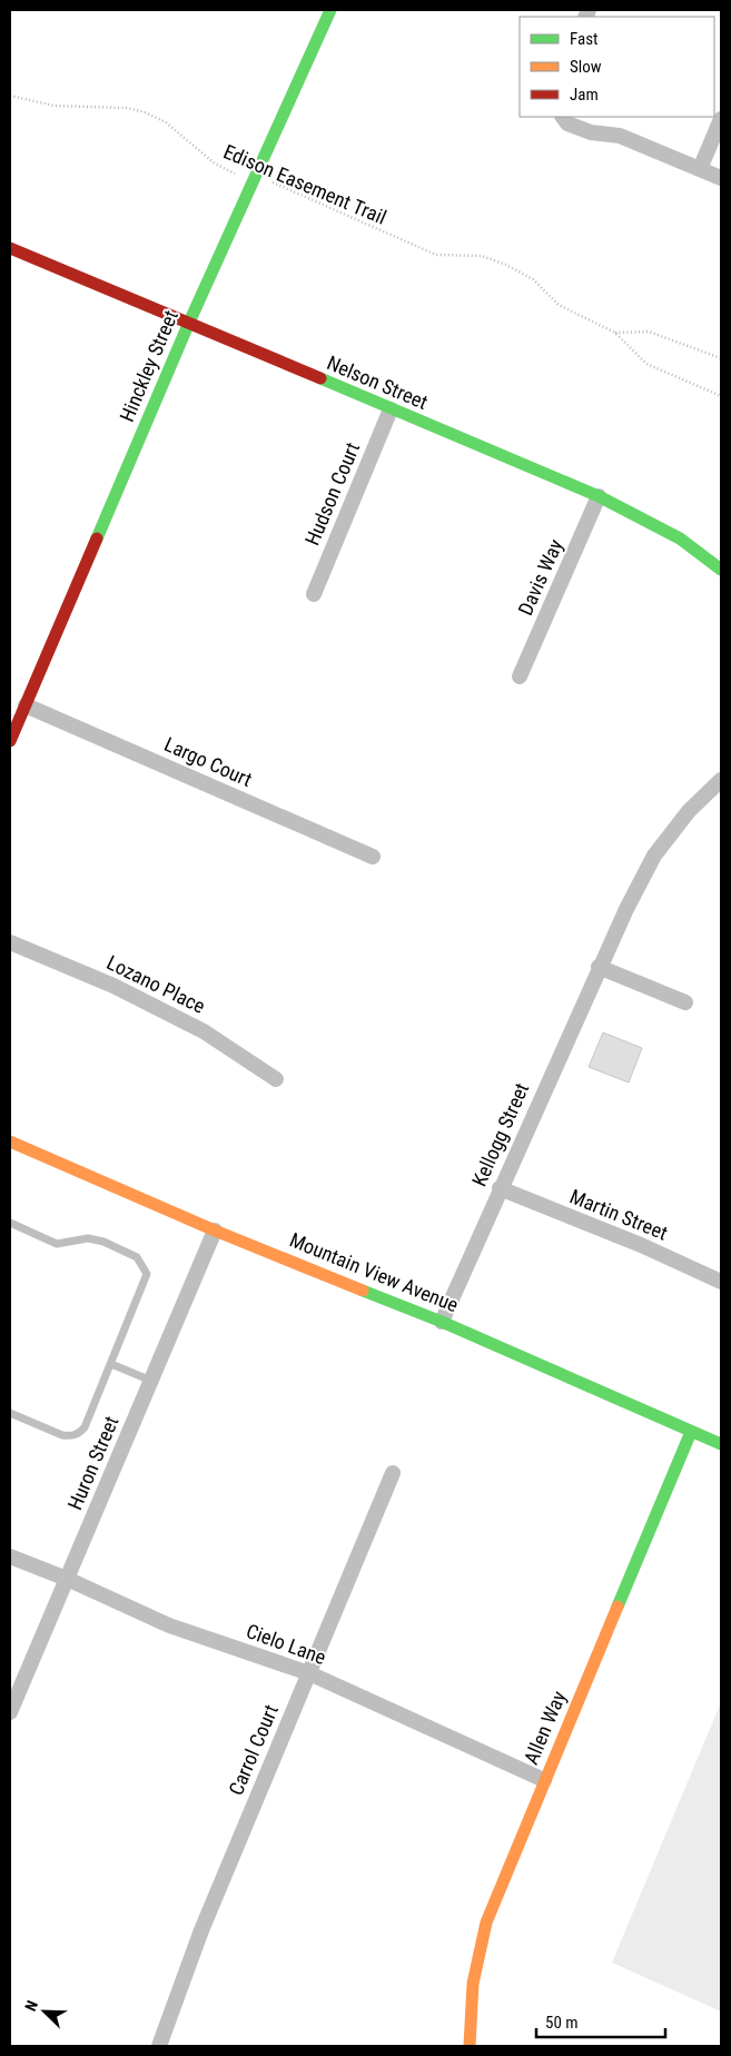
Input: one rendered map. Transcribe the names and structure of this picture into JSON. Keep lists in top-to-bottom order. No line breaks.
{"streets":{"street":["Hinckley Street","Nelson Street","Hudson Court","Davis Way","Largo Court","Lozano Place","Kellogg Street","Martin Street","Mountain View Avenue","Huron Street","Cielo Lane","Allen Way","Carrol Court"],"path":["Edison Easement Trail"]},"crossings":[["Edison Easement Trail","Hinckley Street"],["Hinckley Street","Nelson Street"],["Hinckley Street","Largo Court"],["Nelson Street","Hudson Court"],["Nelson Street","Davis Way"],["Kellogg Street","Martin Street"],["Kellogg Street","Mountain View Avenue"],["Mountain View Avenue","Huron Street"],["Mountain View Avenue","Allen Way"],["Huron Street","Cielo Lane"],["Cielo Lane","Allen Way"],["Cielo Lane","Carrol Court"]],"legend":["Fast","Slow","Jam"],"scale_bar":"50 m","north":"top left"}
